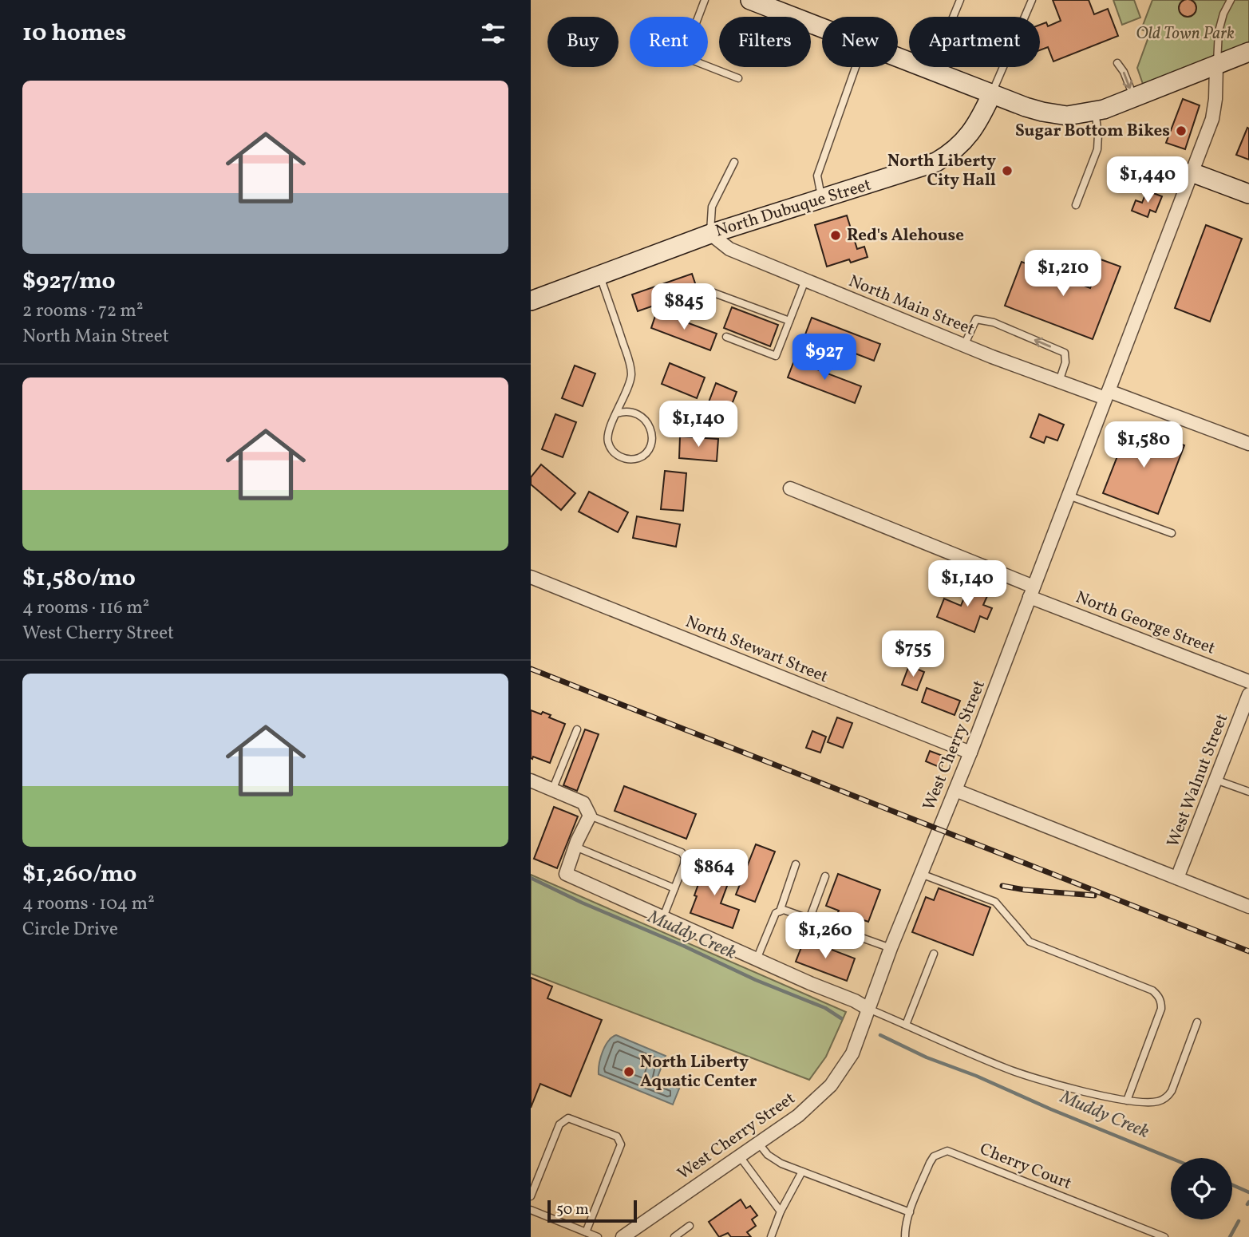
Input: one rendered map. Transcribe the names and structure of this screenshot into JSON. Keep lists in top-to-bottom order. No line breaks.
{"streets":{"main road":["North Dubuque Street"],"street":["North Main Street","North George Street","North Stewart Street","West Cherry Street","West Walnut Street"],"lane":["Cherry Court"]},"crossings":[["North Dubuque Street","North Main Street"],["North Main Street","West Cherry Street"],["North George Street","West Cherry Street"],["North Stewart Street","West Cherry Street"]],"water":["Muddy Creek"],"parks":["Old Town Park"],"places":["Sugar Bottom Bikes","North Liberty City Hall","Red's Alehouse","North Liberty Aquatic Center"],"scale_bar":"50 m","page":{"heading":"10 homes","chip":["Buy","Rent","Filters","New","Apartment"],"list":[{"name":"$927/mo","note":"2 rooms · 72 m² · North Main Street"},{"name":"$1,580/mo","note":"4 rooms · 116 m² · West Cherry Street"},{"name":"$1,260/mo","note":"4 rooms · 104 m² · Circle Drive"}],"price":["$1,440","$1,210","$845","$927","$1,140","$1,580","$1,140","$755","$864","$1,260"],"scale":"50 m"}}
